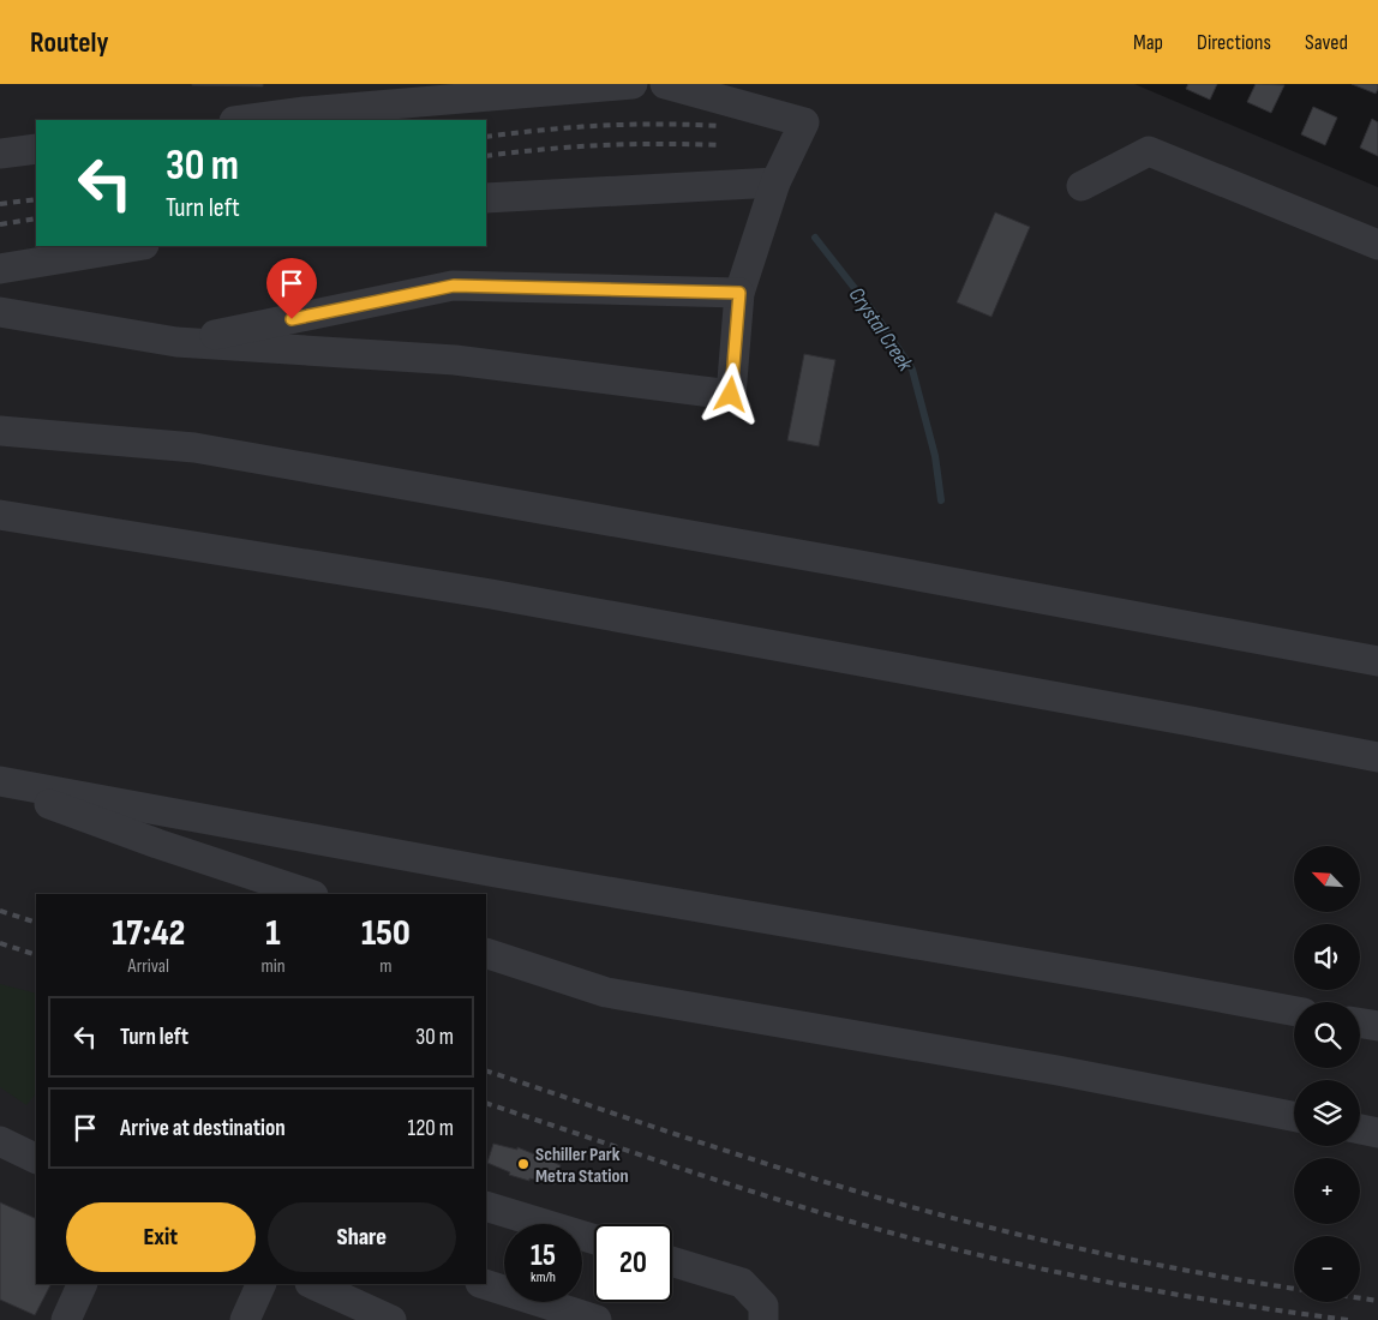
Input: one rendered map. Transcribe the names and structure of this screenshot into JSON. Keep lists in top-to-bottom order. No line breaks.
{"water":["Crystal Creek"],"places":["Schiller Park Metra Station"],"north":"top left","page":{"header":"Routely","nav":["Map","Directions","Saved"],"turn":["30 m","Turn left"],"map_buttons":["+","−"],"eta":["17:42","Arrival","1","min","150","m"],"list":[{"name":"Turn left","value":"30 m"},{"name":"Arrive at destination","value":"120 m"}],"buttons":["Exit","Share"],"speed":"15 km/h","limit":"20"}}
